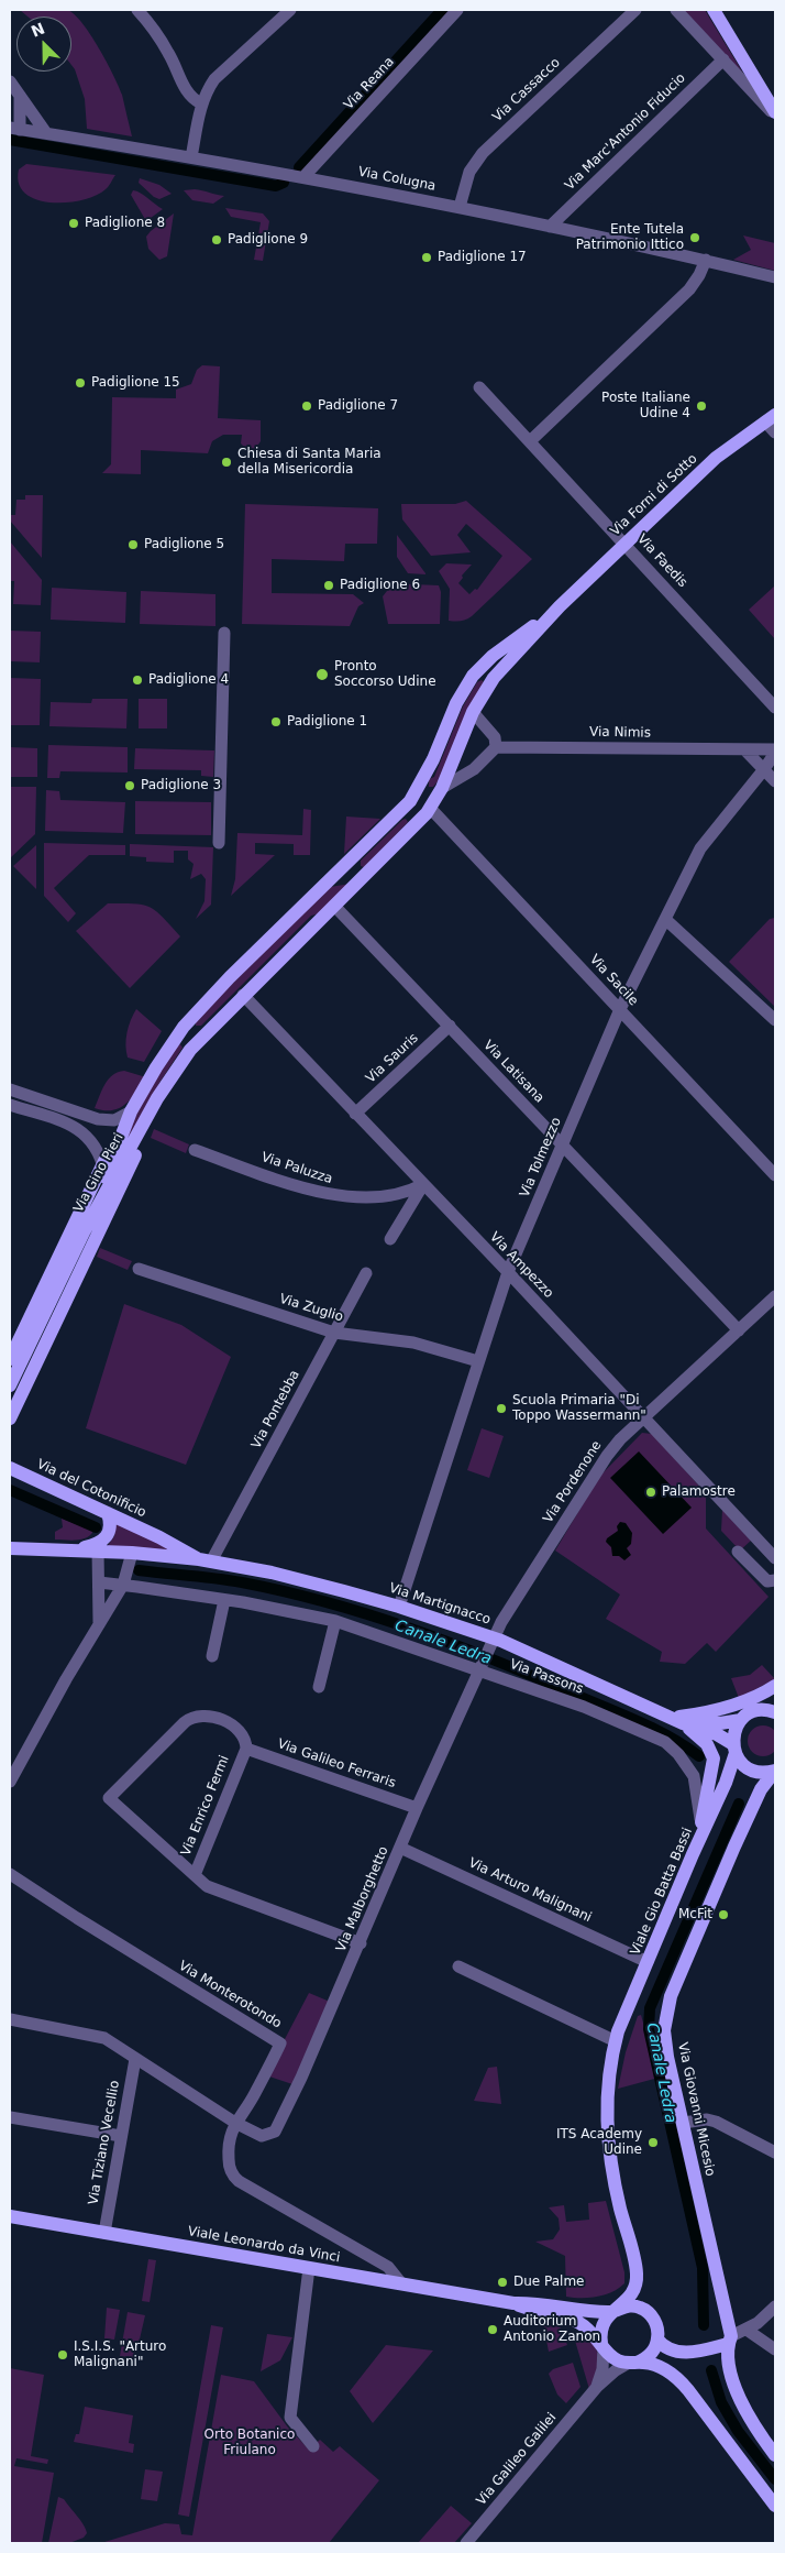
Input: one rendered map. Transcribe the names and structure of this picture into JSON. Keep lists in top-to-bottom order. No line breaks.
{"streets":{"main road":["Via Forni di Sotto","Via Gino Pieri","Via del Cotonificio","Via Martignacco","Viale Gio Batta Bassi","Via Giovanni Micesio","Viale Leonardo da Vinci"],"street":["Via Reana","Via Cassacco","Via Marc'Antonio Fiducio","Via Colugna","Via Faedis","Via Nimis","Via Sacile","Via Sauris","Via Latisana","Via Tolmezzo","Via Paluzza","Via Ampezzo","Via Zuglio","Via Pontebba","Via Pordenone","Via Passons","Via Galileo Ferraris","Via Enrico Fermi","Via Arturo Malignani","Via Malborghetto","Via Monterotondo","Via Tiziano Vecellio","Via Galileo Galilei"]},"crossings":[["Via Reana","Via Colugna"],["Via Cassacco","Via Colugna"],["Via Marc'Antonio Fiducio","Via Colugna"],["Via Forni di Sotto","Via Faedis"],["Via Forni di Sotto","Via Sacile"],["Via Forni di Sotto","Via Gino Pieri"],["Via Nimis","Via Tolmezzo"],["Via Sacile","Via Tolmezzo"],["Via Sacile","Via Gino Pieri"],["Via Sauris","Via Latisana"],["Via Sauris","Via Ampezzo"],["Via Latisana","Via Tolmezzo"],["Via Latisana","Via Gino Pieri"],["Via Latisana","Via Pordenone"],["Via Tolmezzo","Via Ampezzo"],["Via Tolmezzo","Via Zuglio"],["Via Tolmezzo","Via Martignacco"],["Via Paluzza","Via Ampezzo"],["Via Gino Pieri","Via Ampezzo"],["Via Ampezzo","Via Pordenone"],["Via Zuglio","Via Pontebba"],["Via Pontebba","Via Martignacco"],["Via Pordenone","Via Martignacco"],["Via Pordenone","Via Malborghetto"],["Via del Cotonificio","Via Martignacco"],["Via Martignacco","Viale Gio Batta Bassi"],["Via Martignacco","Via Malborghetto"],["Via Martignacco","Via Giovanni Micesio"],["Via Passons","Viale Gio Batta Bassi"],["Via Passons","Via Malborghetto"],["Via Galileo Ferraris","Via Enrico Fermi"],["Via Galileo Ferraris","Via Malborghetto"],["Via Arturo Malignani","Viale Gio Batta Bassi"],["Via Arturo Malignani","Via Malborghetto"],["Via Malborghetto","Via Monterotondo"],["Via Malborghetto","Via Tiziano Vecellio"],["Via Monterotondo","Viale Leonardo da Vinci"],["Via Tiziano Vecellio","Viale Leonardo da Vinci"]],"water":["Canale Ledra"],"parks":["Orto Botanico Friulano"],"places":["Padiglione 8","Ente Tutela Patrimonio Ittico","Padiglione 9","Padiglione 17","Padiglione 15","Padiglione 7","Poste Italiane Udine 4","Chiesa di Santa Maria della Misericordia","Padiglione 5","Padiglione 6","Pronto Soccorso Udine","Padiglione 4","Padiglione 1","Padiglione 3","Scuola Primaria \"Di Toppo Wassermann\"","Palamostre","McFit","ITS Academy Udine","Due Palme","Auditorium Antonio Zanon","I.S.I.S. \"Arturo Malignani\""],"north":"top left"}
